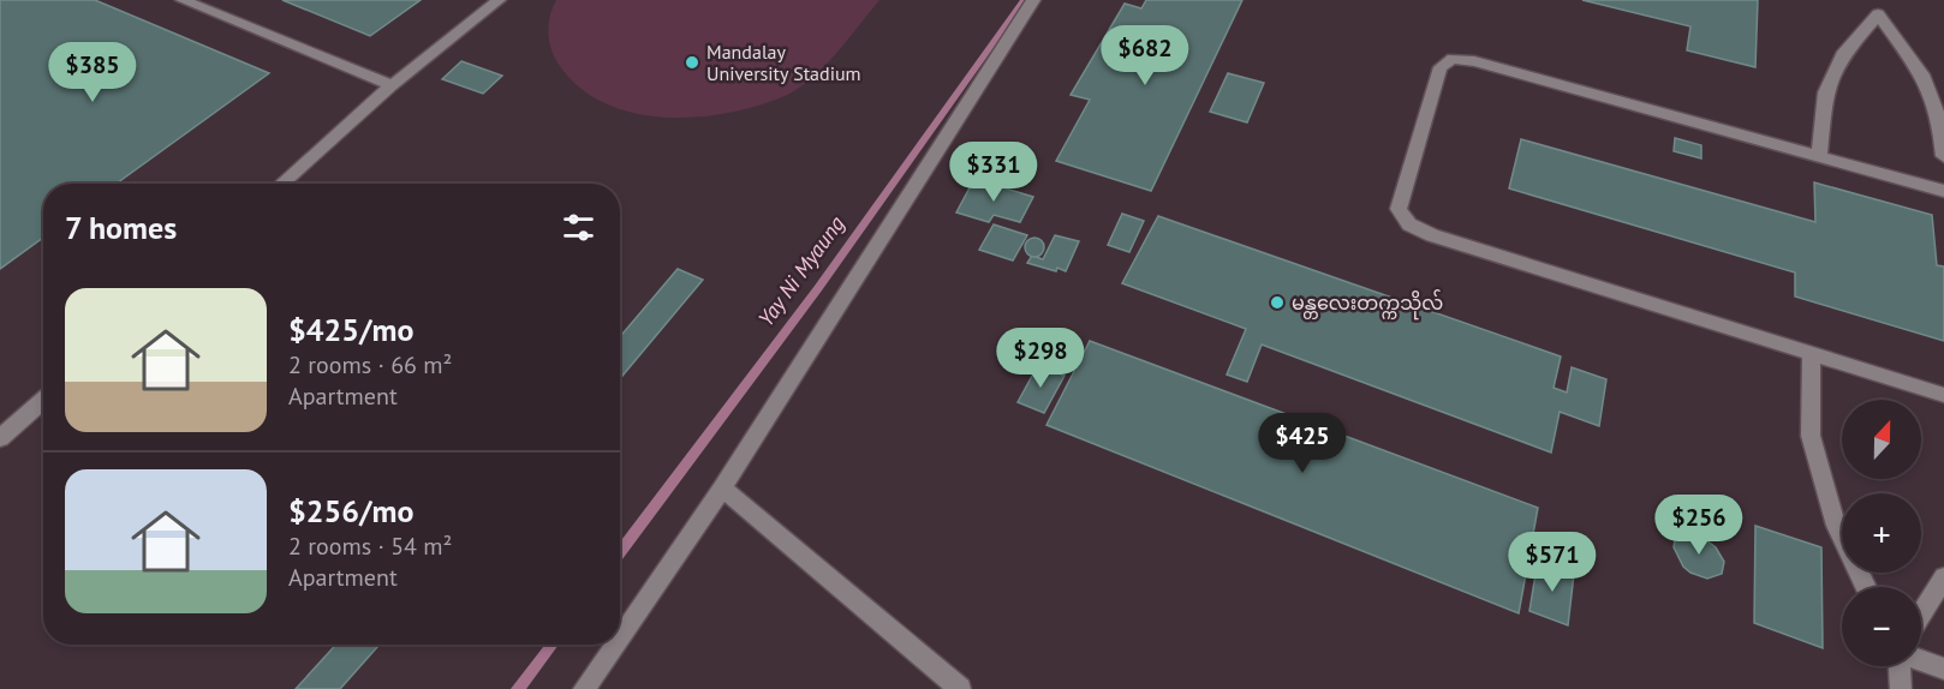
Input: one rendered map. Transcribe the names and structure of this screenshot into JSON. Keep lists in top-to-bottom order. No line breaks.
{"water":["Yay Ni Myaung"],"places":["Mandalay University Stadium","မန္တလေးတက္ကသိုလ်"],"north":"top","page":{"price":["$682","$385","$331","$298","$425","$256","$571"],"heading":"7 homes","list":[{"name":"$425/mo","note":"2 rooms · 66 m² · Apartment"},{"name":"$256/mo","note":"2 rooms · 54 m² · Apartment"}],"map_buttons":["+","−"]}}
